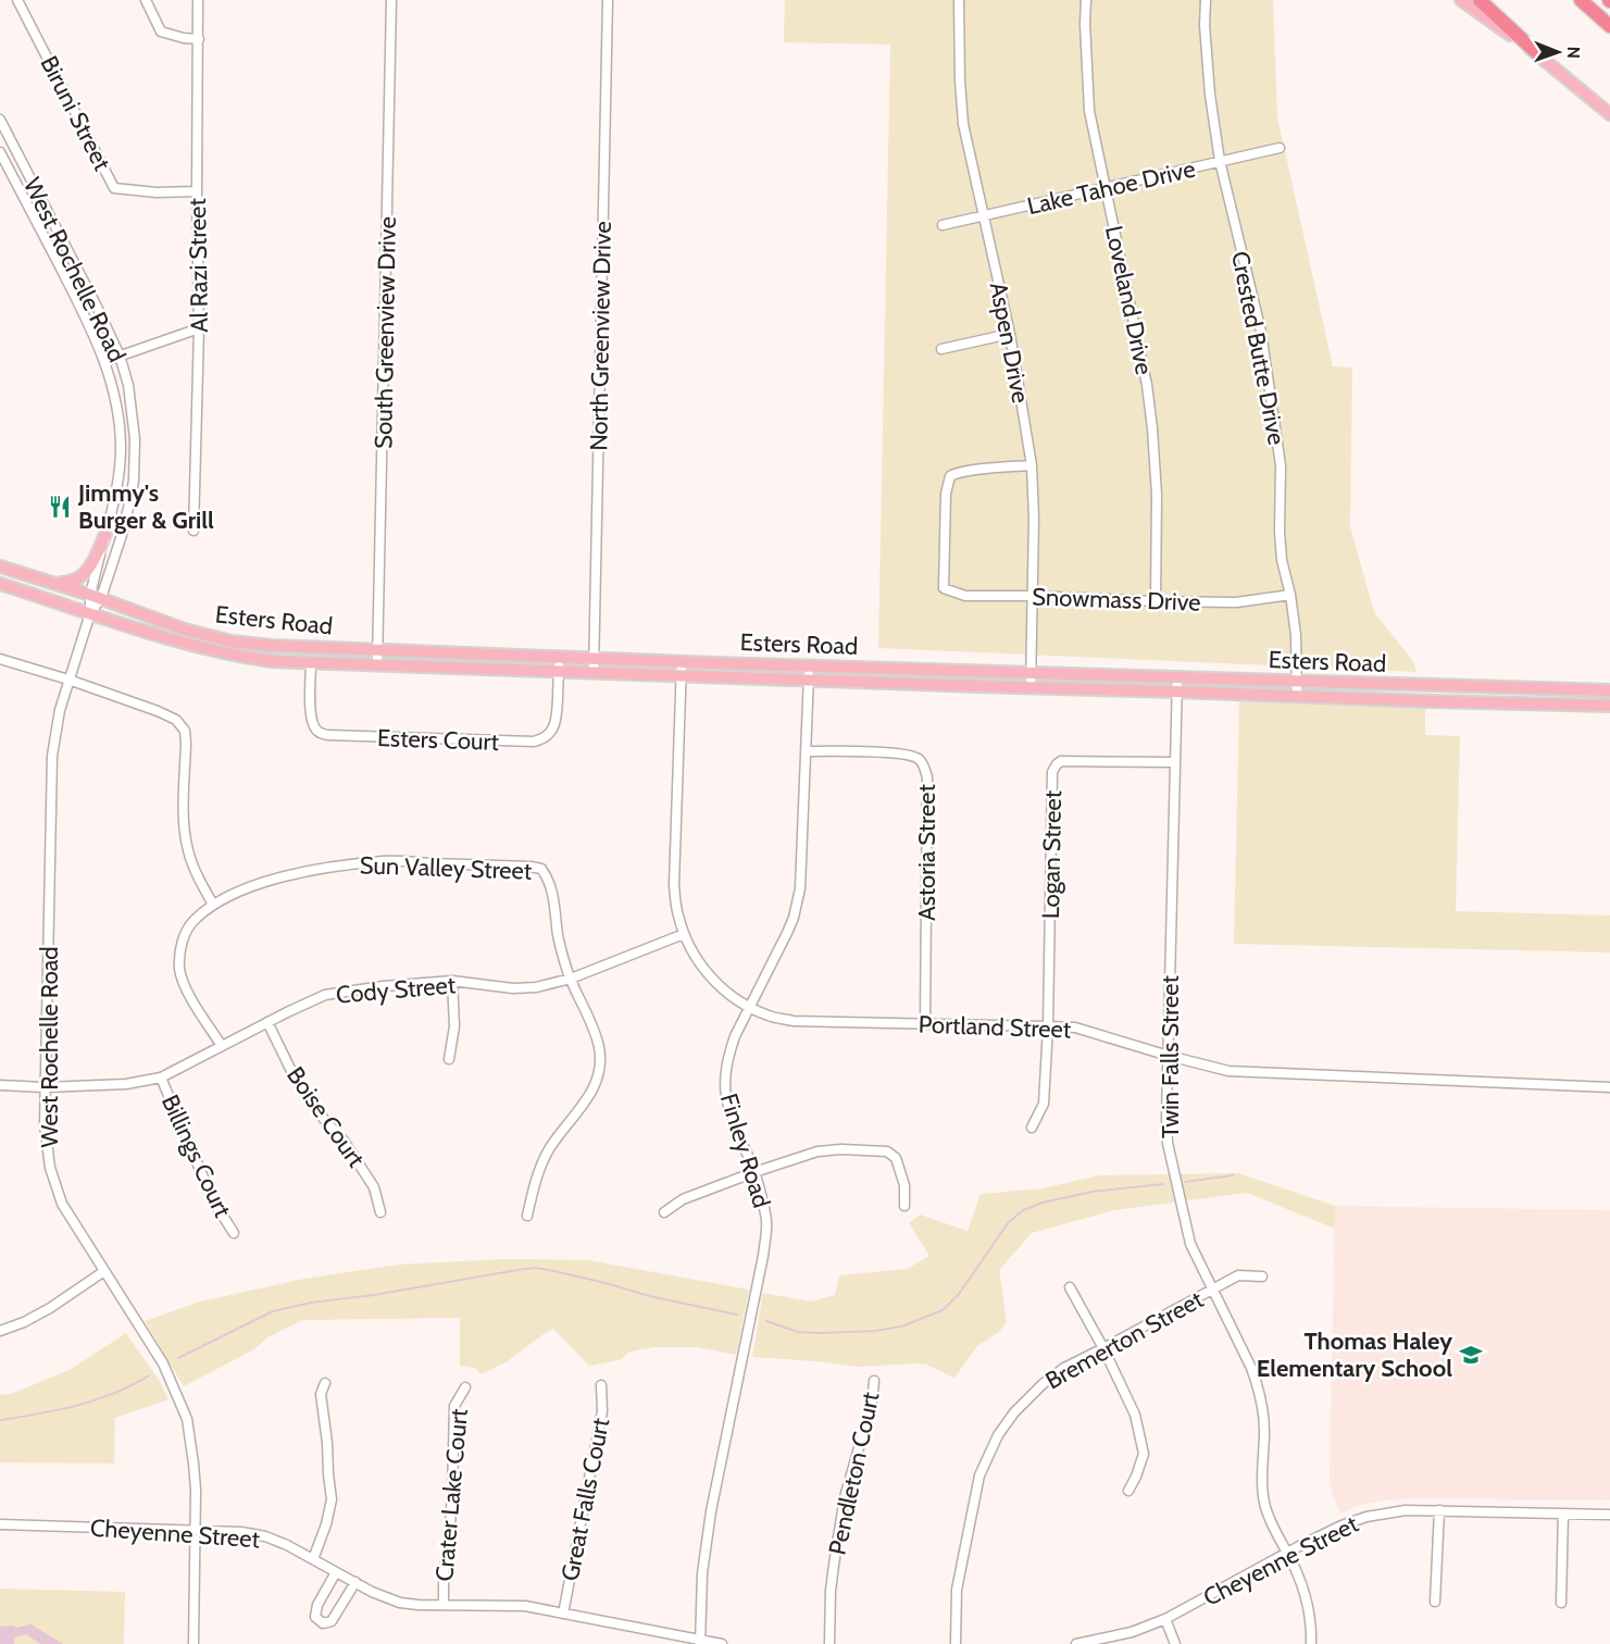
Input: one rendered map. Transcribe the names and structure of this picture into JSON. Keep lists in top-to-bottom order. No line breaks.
{"streets":{"main road":["Esters Road"],"street":["Biruni Street","Lake Tahoe Drive","Al Razi Street","West Rochelle Road","Loveland Drive","South Greenview Drive","North Greenview Drive","Aspen Drive","Crested Butte Drive","Snowmass Drive","Esters Court","Astoria Street","Logan Street","Sun Valley Street","Cody Street","Portland Street","Twin Falls Street","Boise Court","Finley Road","Billings Court","Bremerton Street","Pendleton Court","Crater Lake Court","Great Falls Court","Cheyenne Street"]},"crossings":[["Biruni Street","Al Razi Street"],["Lake Tahoe Drive","Loveland Drive"],["Lake Tahoe Drive","Aspen Drive"],["Lake Tahoe Drive","Crested Butte Drive"],["West Rochelle Road","Esters Road"],["West Rochelle Road","Cody Street"],["West Rochelle Road","Cheyenne Street"],["Loveland Drive","Snowmass Drive"],["South Greenview Drive","Esters Road"],["North Greenview Drive","Esters Road"],["Aspen Drive","Snowmass Drive"],["Aspen Drive","Esters Road"],["Crested Butte Drive","Snowmass Drive"],["Crested Butte Drive","Esters Road"],["Esters Road","Esters Court"],["Esters Road","Portland Street"],["Esters Road","Twin Falls Street"],["Esters Road","Finley Road"],["Astoria Street","Portland Street"],["Astoria Street","Finley Road"],["Logan Street","Portland Street"],["Logan Street","Twin Falls Street"],["Sun Valley Street","Cody Street"],["Cody Street","Portland Street"],["Cody Street","Boise Court"],["Cody Street","Billings Court"],["Portland Street","Twin Falls Street"],["Portland Street","Finley Road"],["Twin Falls Street","Bremerton Street"],["Twin Falls Street","Cheyenne Street"],["Finley Road","Cheyenne Street"],["Crater Lake Court","Cheyenne Street"],["Great Falls Court","Cheyenne Street"]],"places":{"restaurant":["Jimmy's Burger & Grill"],"school or university":["Thomas Haley Elementary School"]},"north":"right"}
